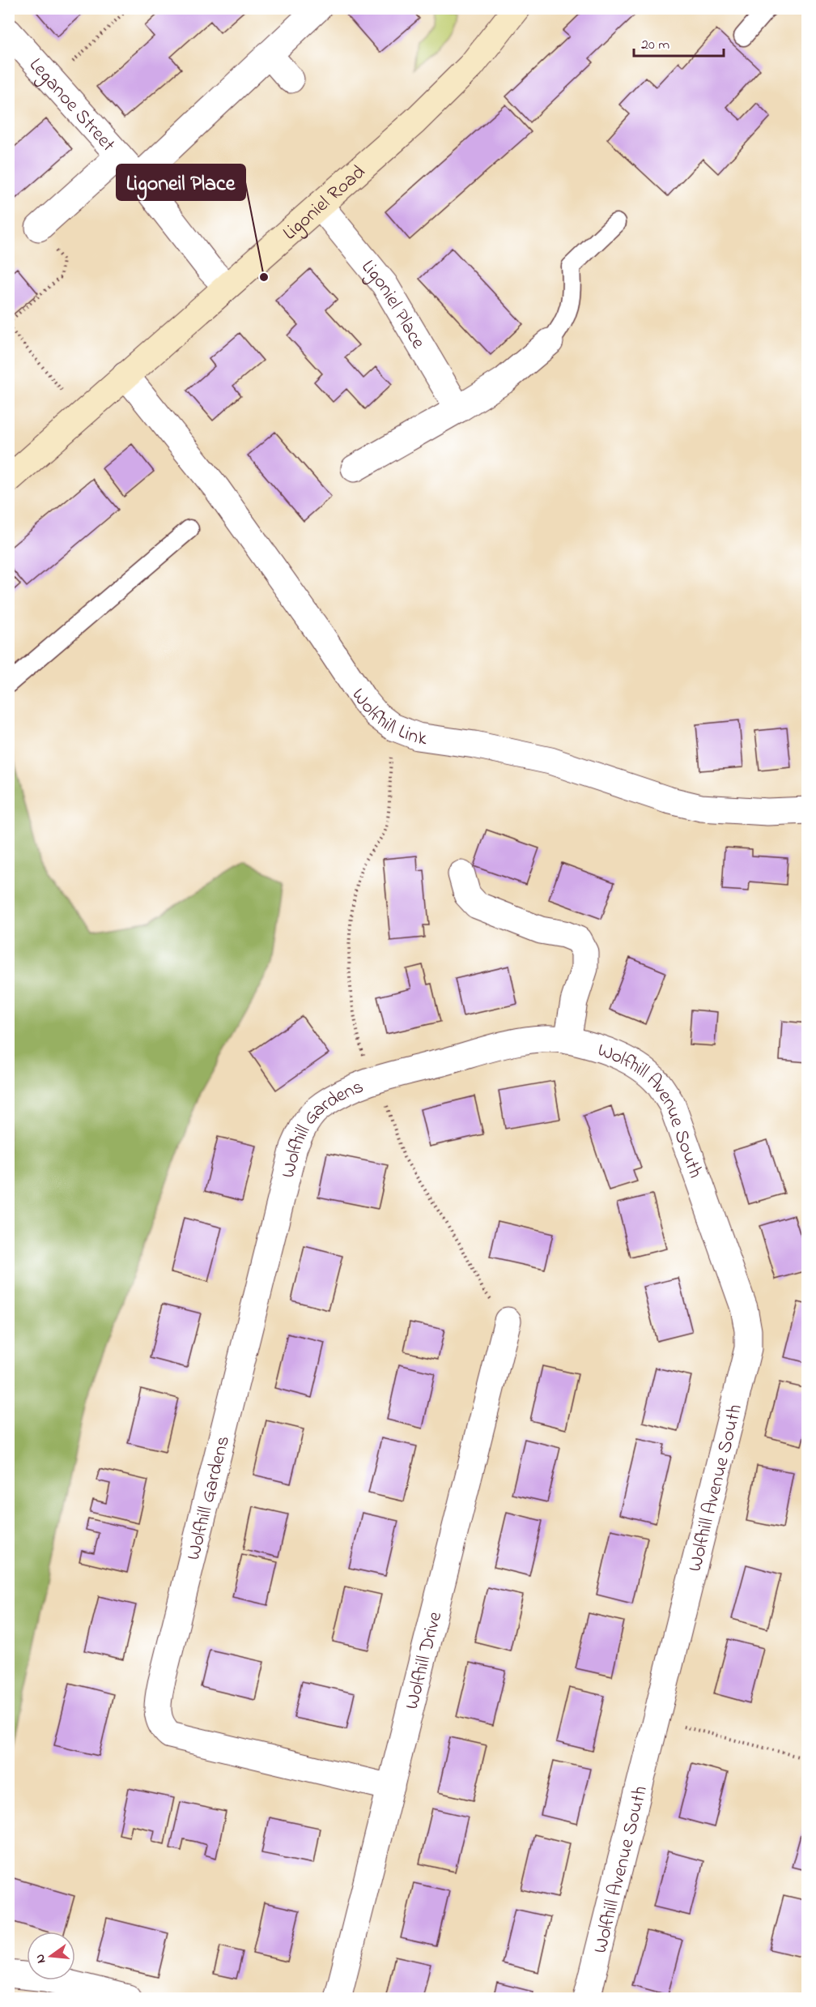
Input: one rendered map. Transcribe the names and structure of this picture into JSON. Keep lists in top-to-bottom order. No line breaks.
{"streets":{"street":["Leganoe Street","Ligoniel Road","Ligoniel Place","Wolfhill Link","Wolfhill Avenue South","Wolfhill Gardens","Wolfhill Drive"]},"crossings":[["Leganoe Street","Ligoniel Road"],["Ligoniel Road","Ligoniel Place"],["Ligoniel Road","Wolfhill Link"],["Wolfhill Avenue South","Wolfhill Gardens"],["Wolfhill Gardens","Wolfhill Drive"]],"places":["Ligoneil Place"],"scale_bar":"20 m","north":"left"}
